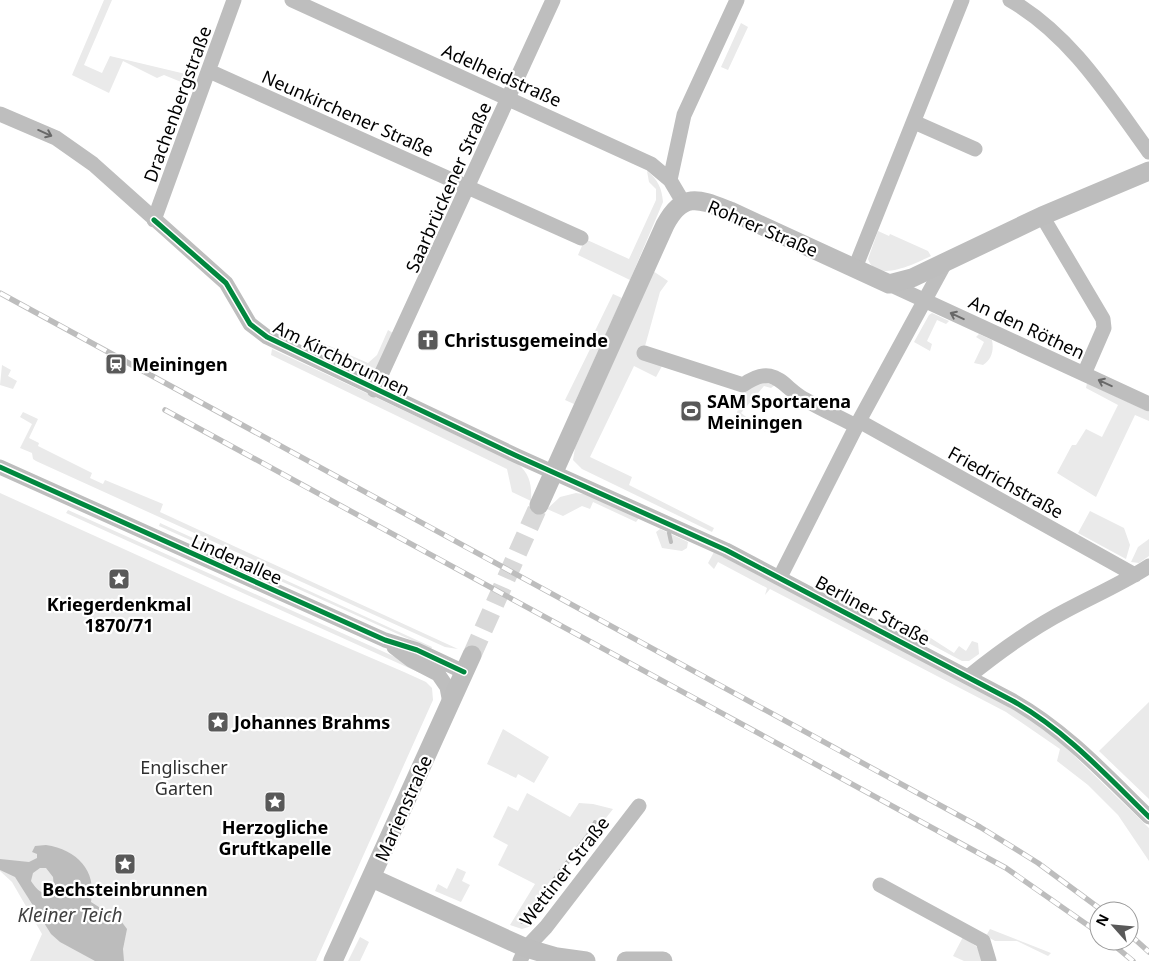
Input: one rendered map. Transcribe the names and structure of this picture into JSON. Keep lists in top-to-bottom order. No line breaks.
{"streets":{"main road":["Rohrer Straße","Marienstraße"],"street":["Adelheidstraße","Drachenbergstraße","Neunkirchener Straße","Saarbrückener Straße","An den Röthen","Am Kirchbrunnen","Friedrichstraße","Lindenallee","Berliner Straße","Wettiner Straße"]},"crossings":[["Adelheidstraße","Saarbrückener Straße"],["Adelheidstraße","Rohrer Straße"],["Drachenbergstraße","Neunkirchener Straße"],["Drachenbergstraße","Am Kirchbrunnen"],["Neunkirchener Straße","Saarbrückener Straße"],["Saarbrückener Straße","Am Kirchbrunnen"],["Rohrer Straße","An den Röthen"],["Rohrer Straße","Am Kirchbrunnen"],["Rohrer Straße","Berliner Straße"],["Am Kirchbrunnen","Berliner Straße"],["Lindenallee","Marienstraße"]],"one_way":["An den Röthen"],"water":["Kleiner Teich"],"parks":["Englischer Garten"],"places":{"church":["Christusgemeinde"],"station":["Meiningen"],"sports":["SAM Sportarena Meiningen"],"place":["Kriegerdenkmal 1870/71","Johannes Brahms","Herzogliche Gruftkapelle","Bechsteinbrunnen"]},"north":"top left"}
